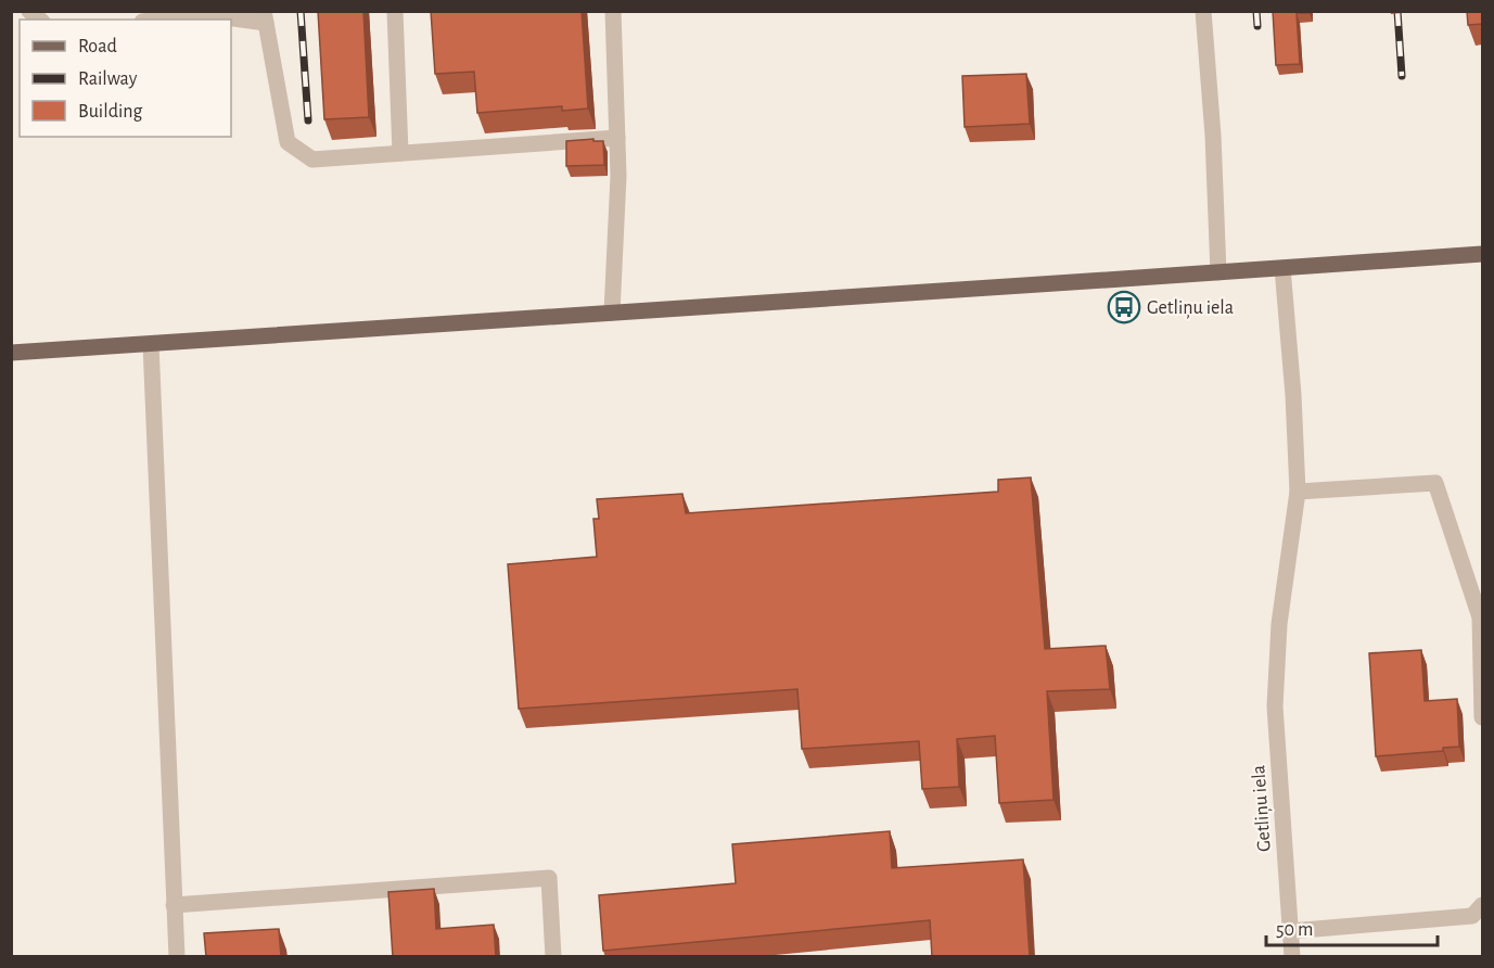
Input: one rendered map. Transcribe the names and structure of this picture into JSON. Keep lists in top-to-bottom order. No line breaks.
{"streets":{"street":["Getliņu iela"]},"places":{"bus stop":["Getliņu iela"]},"legend":["Road","Railway","Building"],"scale_bar":"50 m"}
